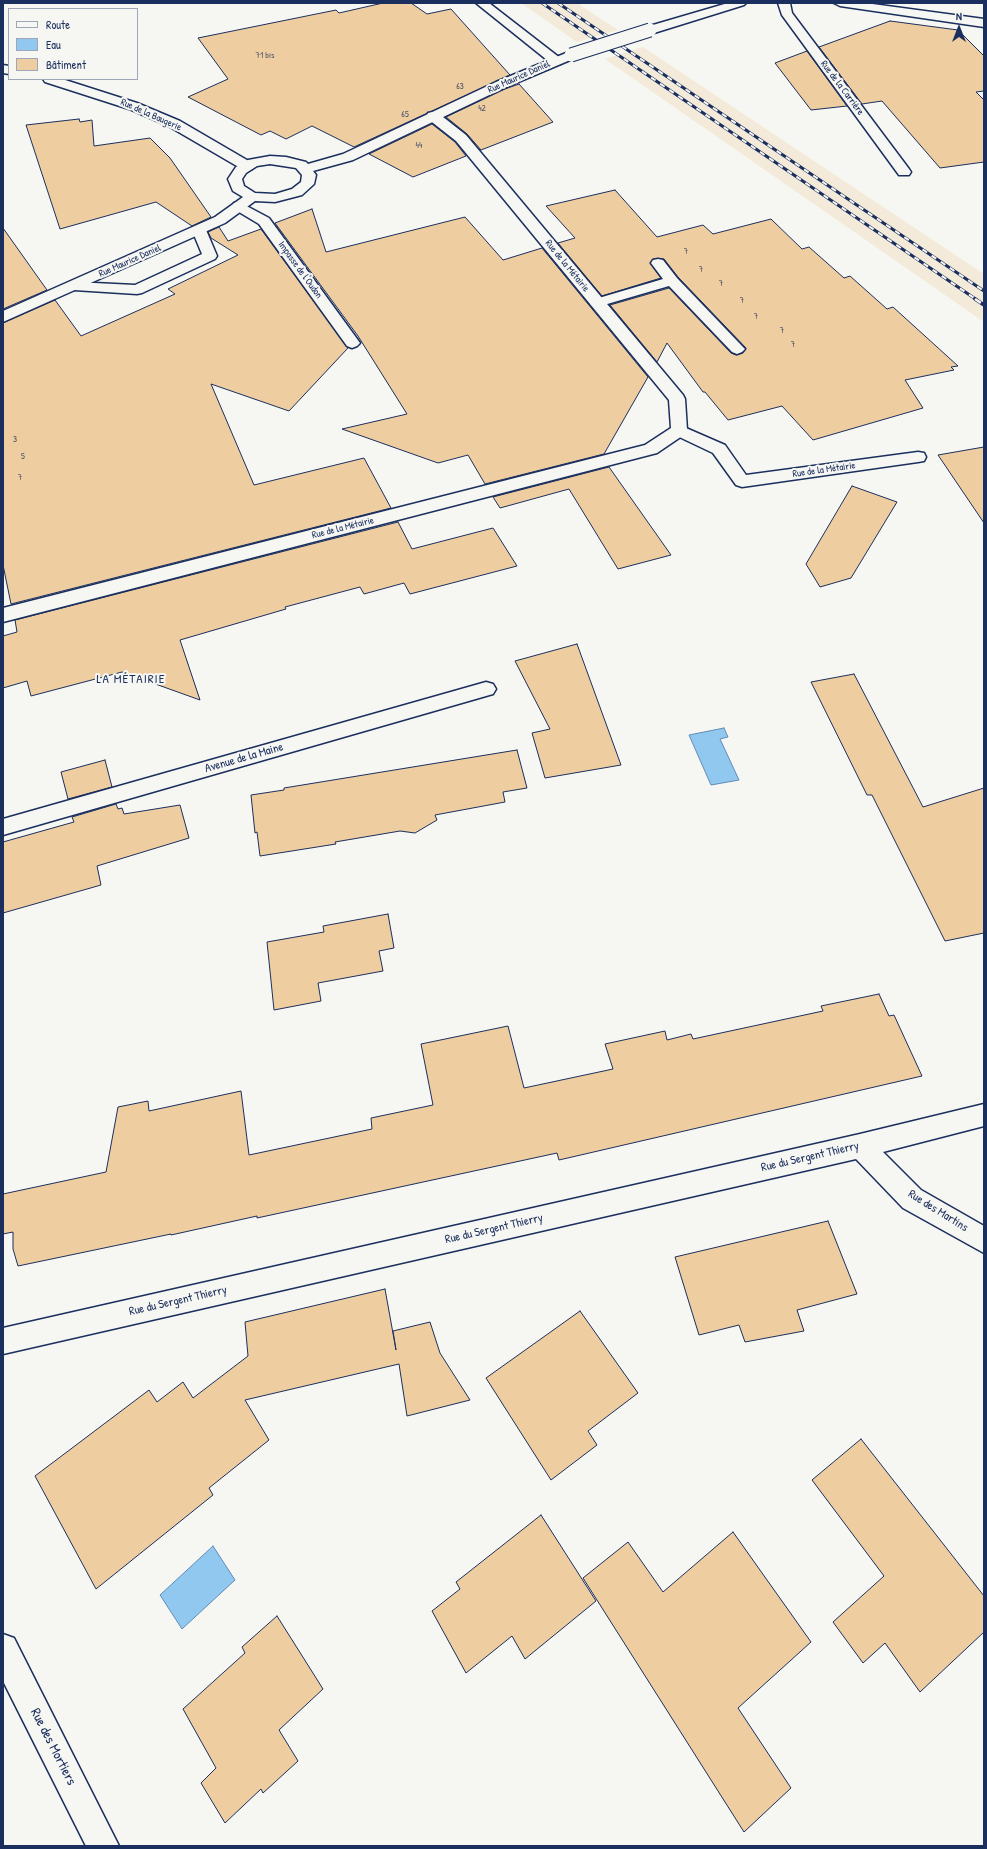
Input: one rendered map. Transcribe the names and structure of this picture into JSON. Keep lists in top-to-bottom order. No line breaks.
{"streets":{"street":["Rue Maurice Daniel","Rue de la Carrière","Rue de la Baugerie","Rue de la Métairie","Impasse de l'Oudon","Avenue de la Maine","Rue du Sergent Thierry","Rue des Martins","Rue des Mortiers"]},"crossings":[["Rue Maurice Daniel","Rue de la Métairie"],["Rue Maurice Daniel","Impasse de l'Oudon"],["Rue du Sergent Thierry","Rue des Martins"]],"districts":["LA MÉTAIRIE"],"house_numbers":["71 bis","63","42","65","44","7","7","7","7","7","7","7","3","5","7"],"legend":["Route","Eau","Bâtiment"],"north":"top"}
